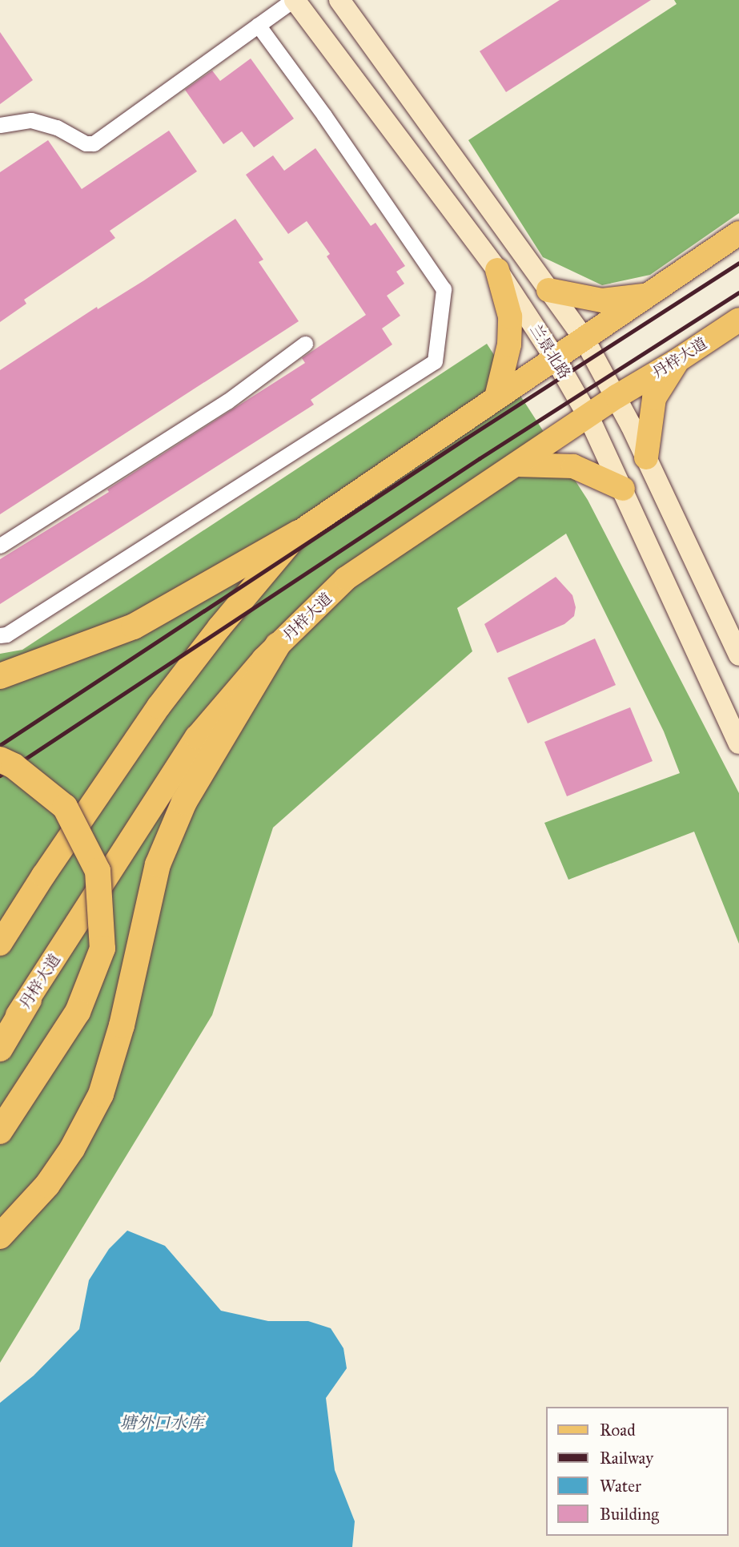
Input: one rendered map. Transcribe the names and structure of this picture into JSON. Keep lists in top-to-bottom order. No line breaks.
{"streets":{"main road":["兰景北路","丹梓大道"]},"crossings":[["兰景北路","丹梓大道"]],"water":["塘外口水库"],"legend":["Road","Railway","Water","Building"]}
